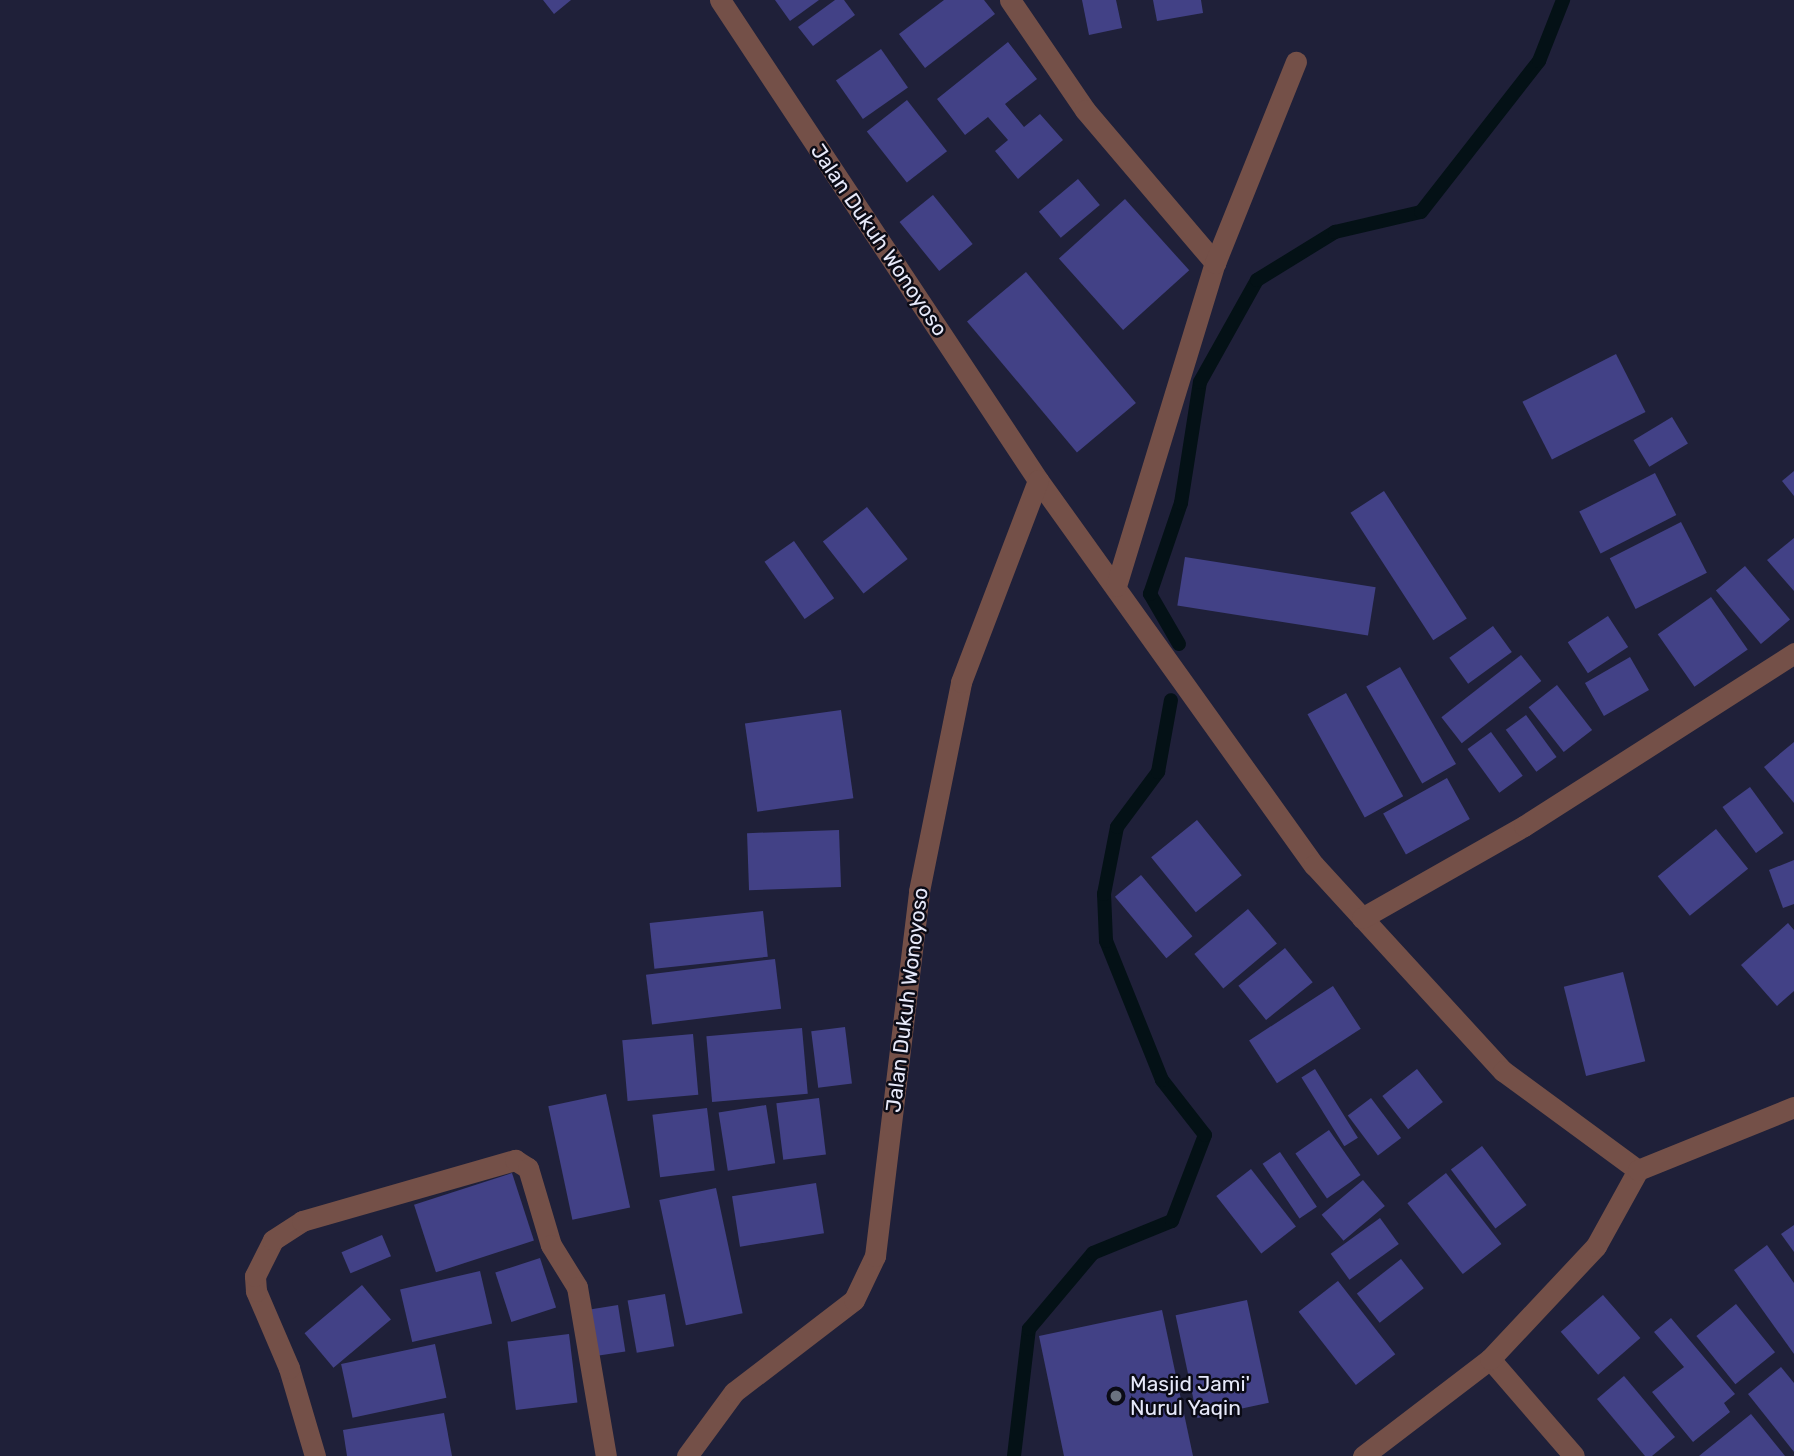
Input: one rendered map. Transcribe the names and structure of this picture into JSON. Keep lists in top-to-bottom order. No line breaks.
{"streets":{"street":["Jalan Dukuh Wonoyoso"]},"places":["Masjid Jami' Nurul Yaqin"]}
